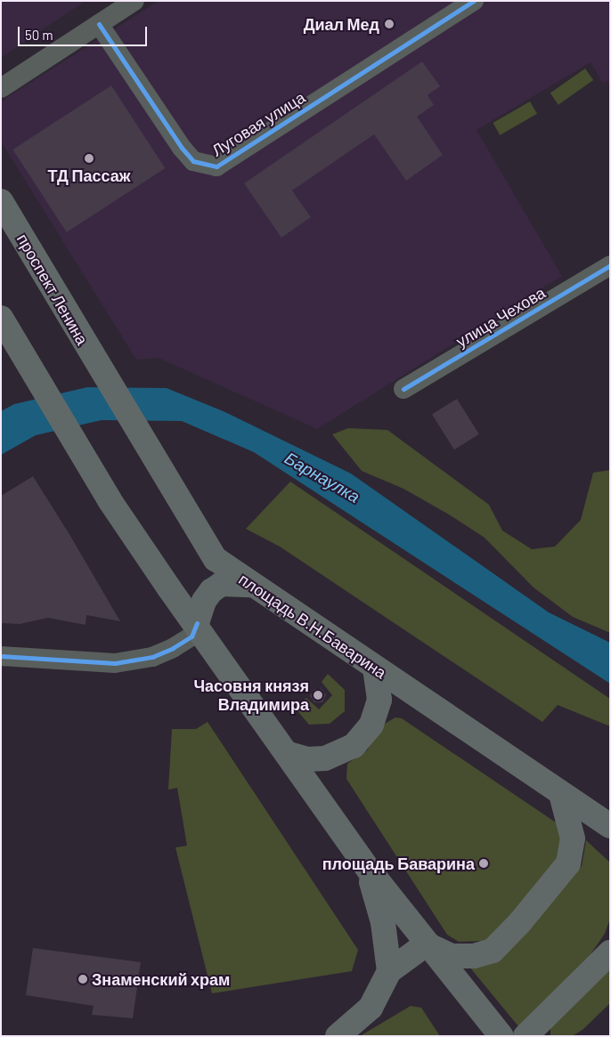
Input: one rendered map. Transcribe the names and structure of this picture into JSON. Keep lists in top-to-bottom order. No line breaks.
{"streets":{"main road":["проспект Ленина","площадь В.Н.Баварина"],"street":["Луговая улица","улица Чехова"]},"crossings":[["проспект Ленина","площадь В.Н.Баварина"]],"water":["Барнаулка"],"places":["Диал Мед","ТД Пассаж","Часовня князя Владимира","площадь Баварина","Знаменский храм"],"scale_bar":"50 m"}
